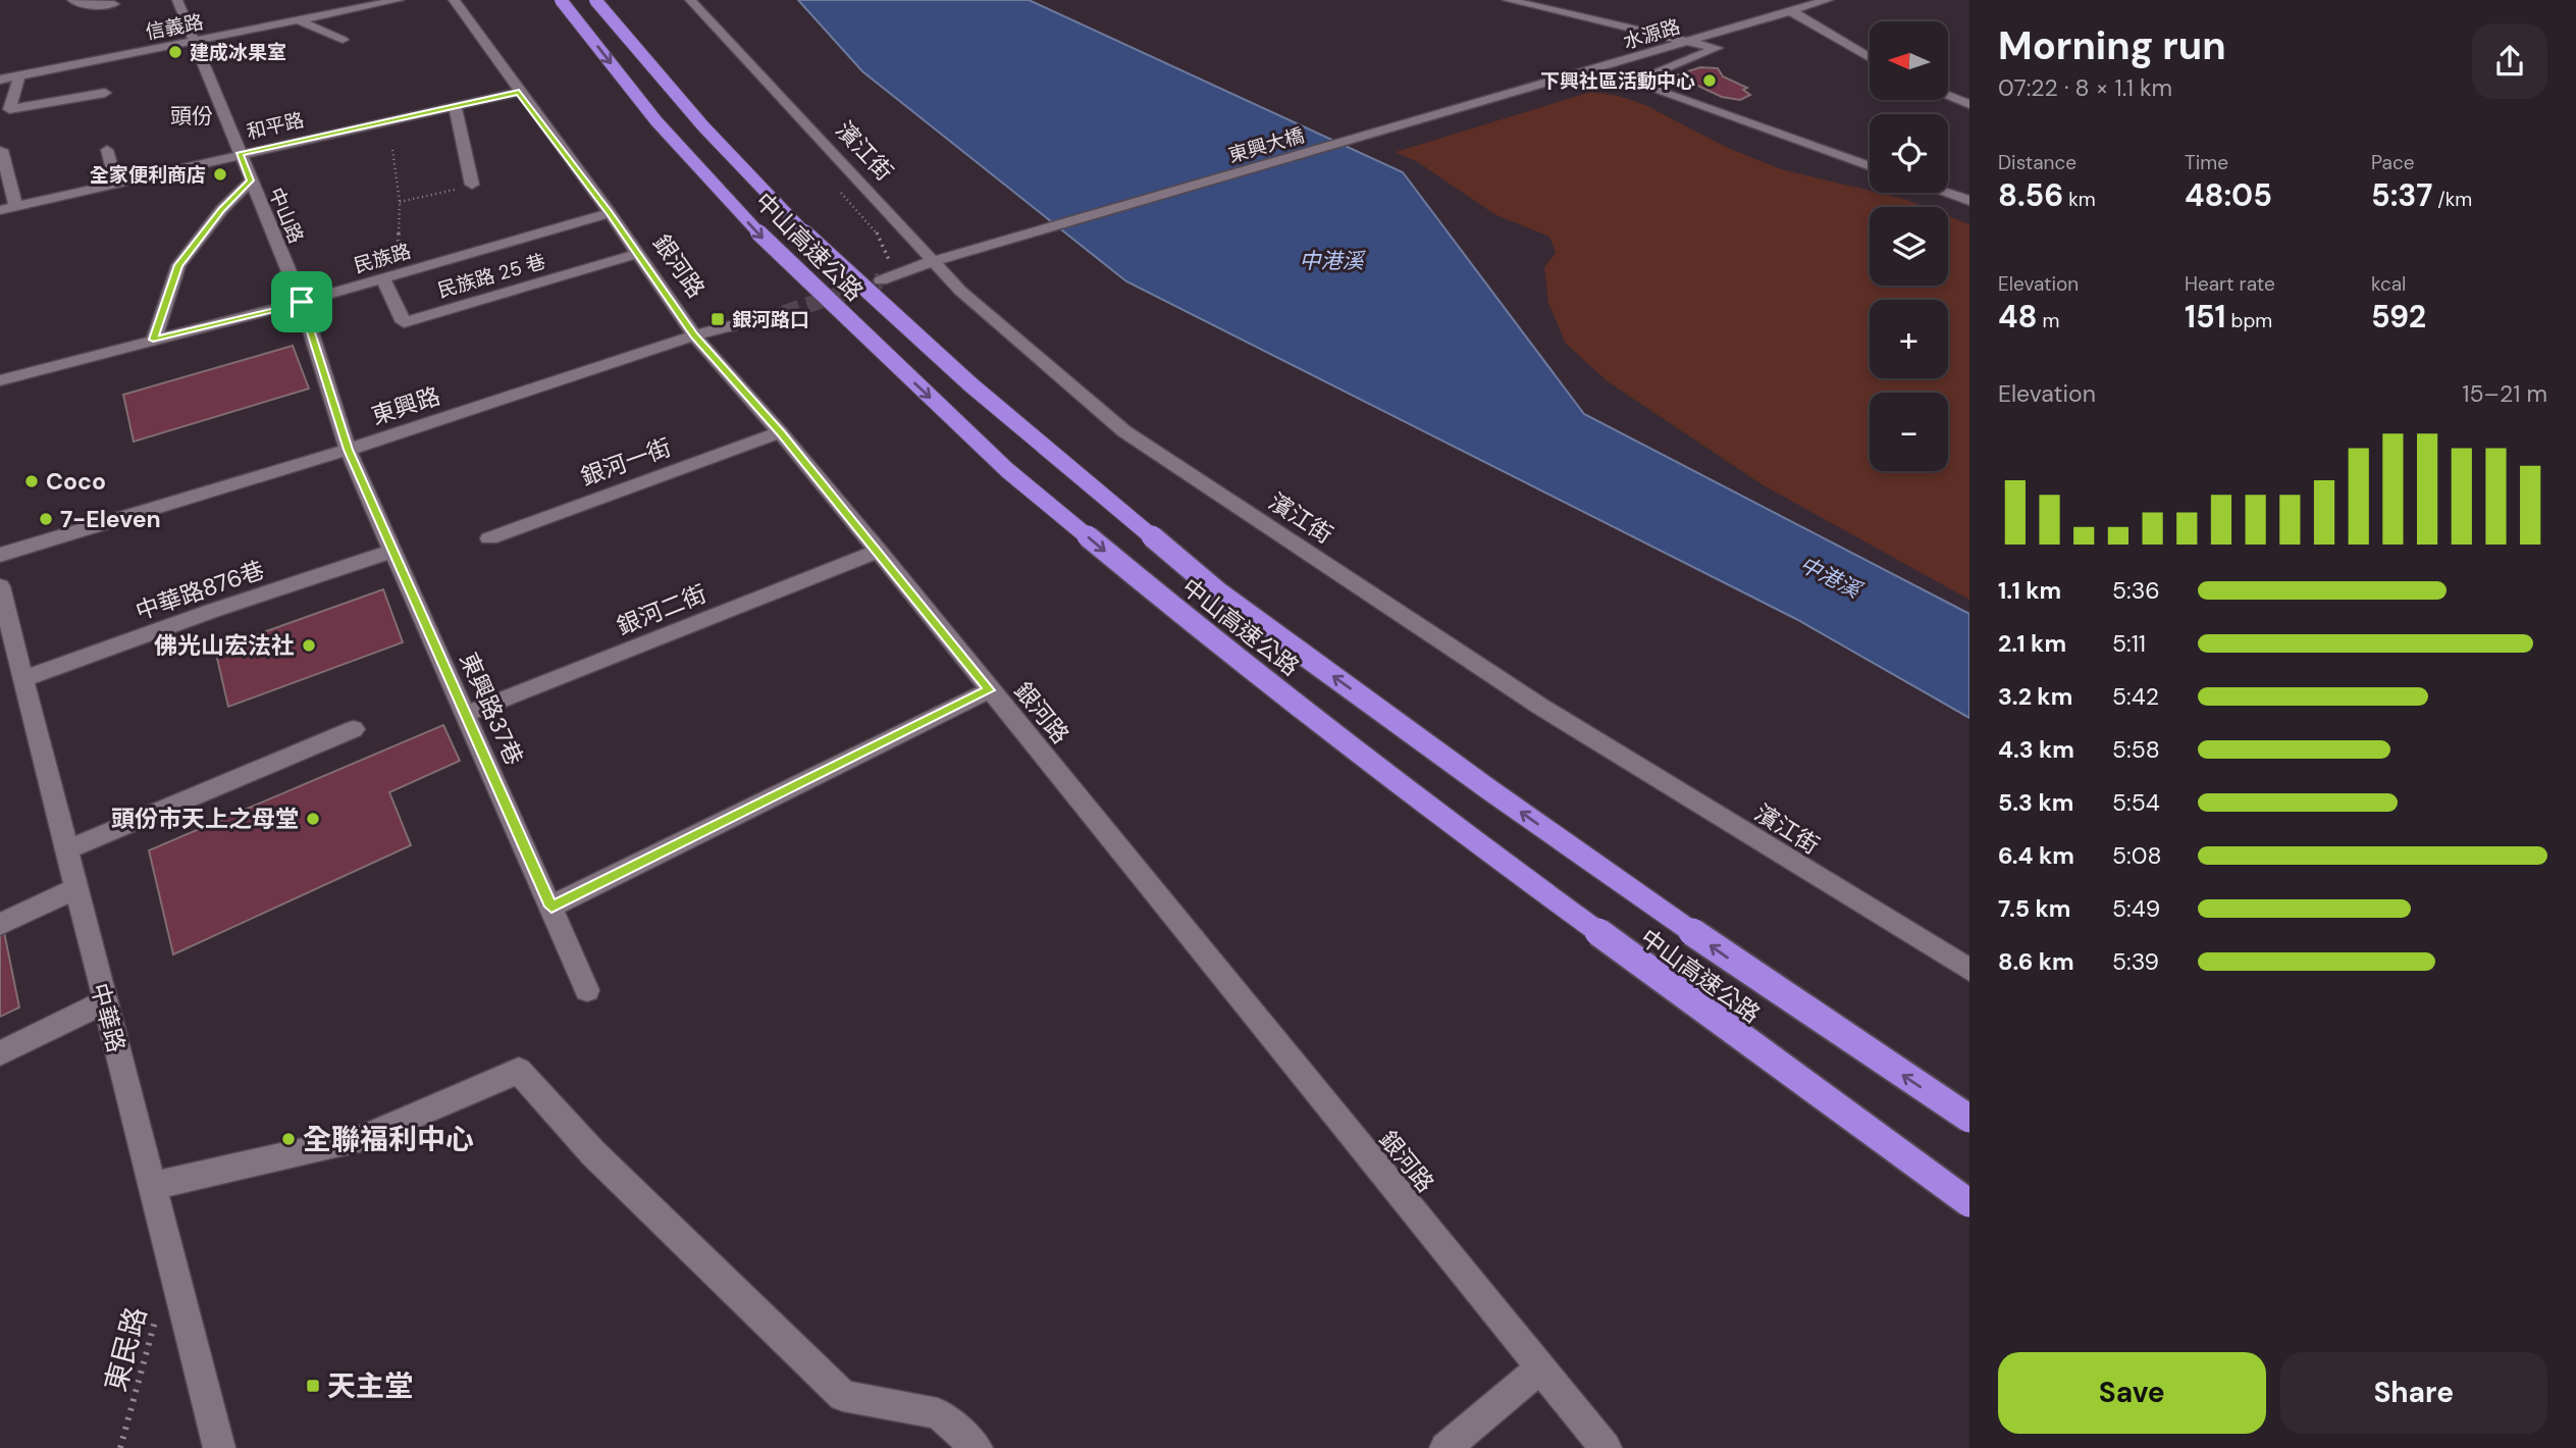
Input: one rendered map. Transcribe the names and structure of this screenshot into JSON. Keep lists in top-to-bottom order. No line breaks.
{"streets":{"highway":["中山高速公路"],"street":["信義路","水源路","和平路","東興大橋","濱江街","中山路","民族路","銀河路","民族路 25 巷","東興路","銀河一街","中華路876巷","銀河二街","東興路37巷","中華路"],"path":["東民路"]},"crossings":[["信義路","中山路"],["水源路","東興大橋"],["和平路","中山路"],["和平路","銀河路"],["東興大橋","濱江街"],["中山路","民族路"],["中山路","東興路"],["中山路","東興路37巷"],["民族路","銀河路"],["民族路","民族路 25 巷"],["銀河路","民族路 25 巷"],["銀河路","東興路"],["銀河路","銀河一街"],["銀河路","銀河二街"],["東興路","東興路37巷"],["中華路876巷","東興路37巷"],["中華路876巷","中華路"],["銀河二街","東興路37巷"]],"districts":["頭份"],"water":["中港溪"],"places":{"other":["建成冰果室","下興社區活動中心","全家便利商店","Coco","7-Eleven","佛光山宏法社","頭份市天上之母堂","全聯福利中心"],"transit":["銀河路口","天主堂"]},"north":"left","page":{"heading":["Morning run","07:22 · 8 × 1.1 km"],"map_buttons":["+","−"],"stats":[["Distance","8.56 km"],["Time","48:05"],["Pace","5:37 /km"],["Elevation","48 m"],["Heart rate","151 bpm"],["kcal","592"]],"chart":["Elevation","15–21 m"],"list":[{"name":"1.1 km","note":"5:36"},{"name":"2.1 km","note":"5:11"},{"name":"3.2 km","note":"5:42"},{"name":"4.3 km","note":"5:58"},{"name":"5.3 km","note":"5:54"},{"name":"6.4 km","note":"5:08"},{"name":"7.5 km","note":"5:49"},{"name":"8.6 km","note":"5:39"}],"buttons":["Save","Share"]}}
